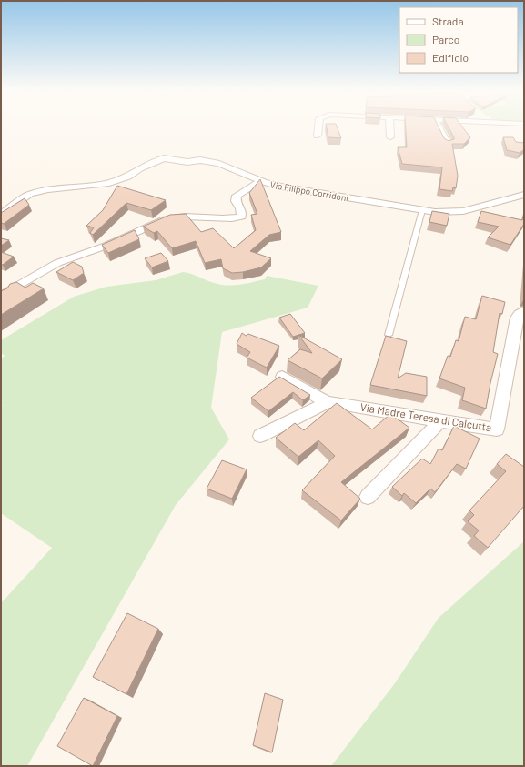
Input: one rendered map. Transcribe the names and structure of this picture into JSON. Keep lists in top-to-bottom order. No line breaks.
{"streets":{"street":["Via Filippo Corridoni","Via Madre Teresa di Calcutta"]},"legend":["Strada","Parco","Edificio"]}
